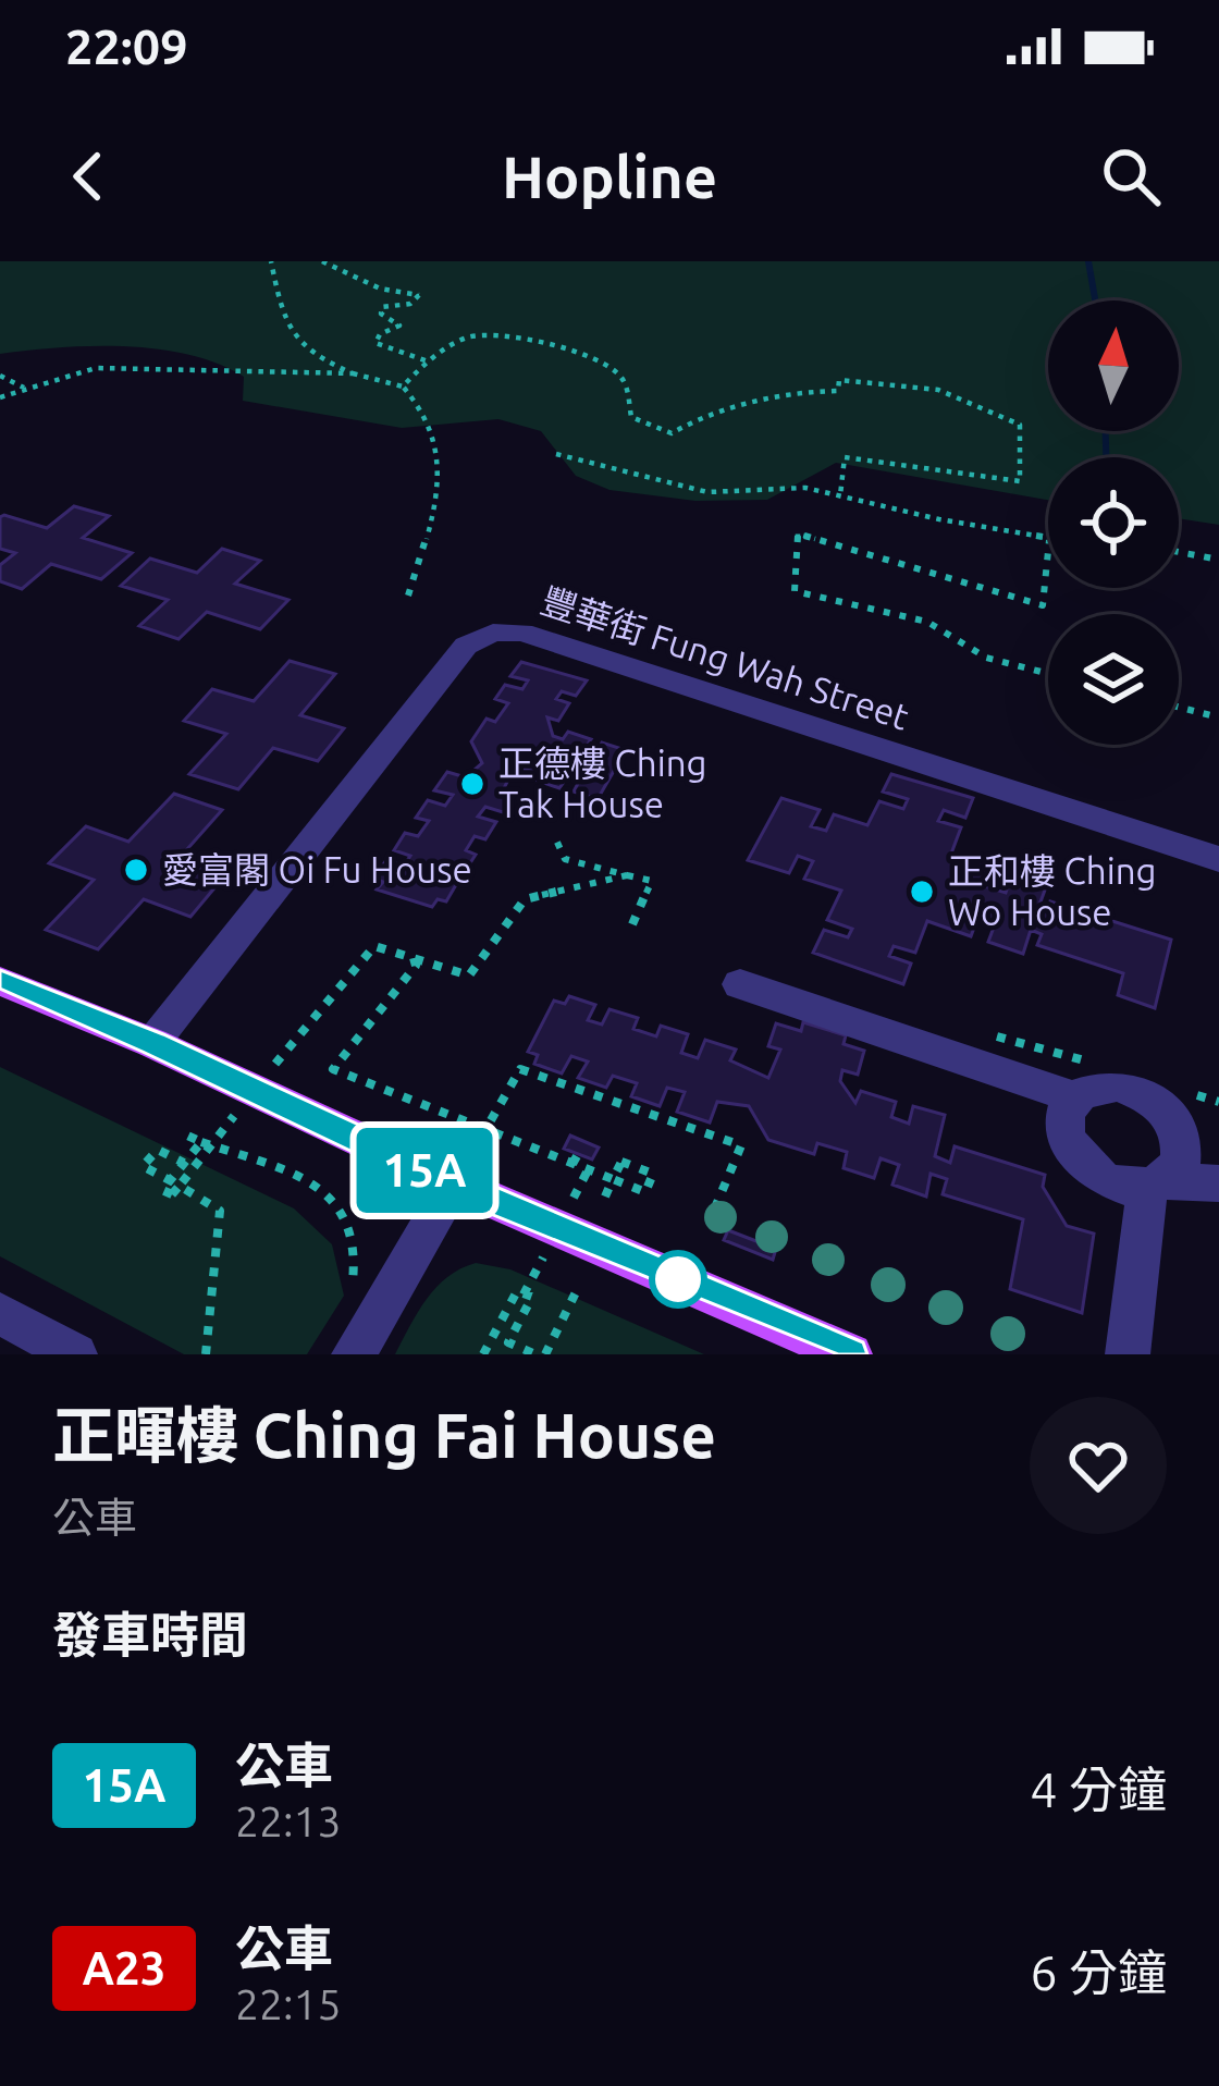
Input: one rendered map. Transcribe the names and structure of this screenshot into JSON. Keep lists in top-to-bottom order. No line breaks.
{"streets":{"street":["豐華街 Fung Wah Street"]},"places":["正德樓 Ching Tak House","愛富閣 Oi Fu House","正和樓 Ching Wo House"],"lines":["bus line 15A"],"north":"top","page":{"status":"22:09","header":"Hopline","on_map":"15A","heading":[["正暉樓 Ching Fai House","公車"],"發車時間"],"list":[{"mark":"15A","name":"公車","note":"22:13","value":"4 分鐘"},{"mark":"A23","name":"公車","note":"22:15","value":"6 分鐘"}]}}
